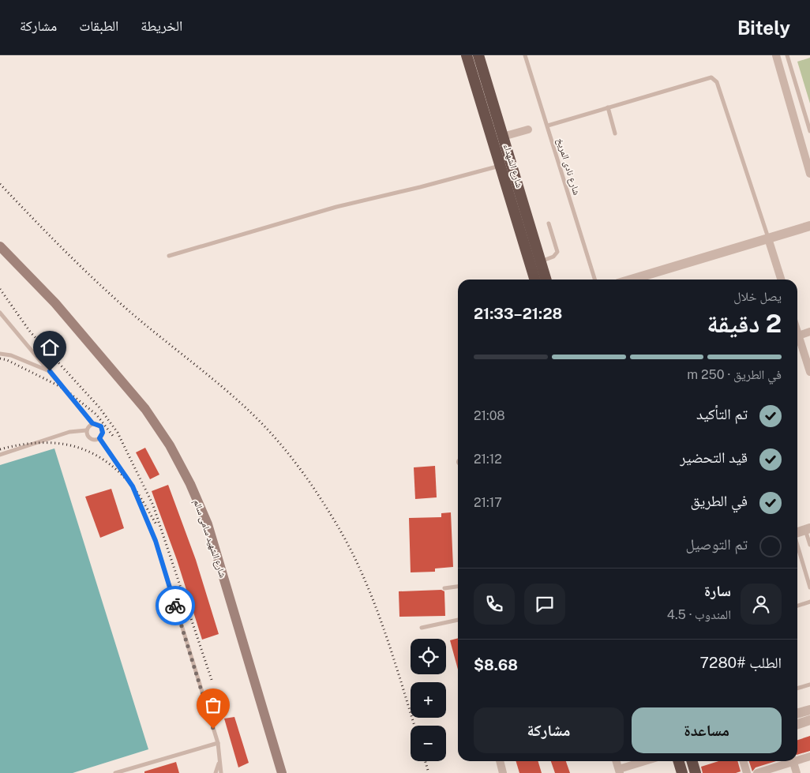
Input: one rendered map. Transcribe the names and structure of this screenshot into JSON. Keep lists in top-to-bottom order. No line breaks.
{"streets":{"highway":["شارع الشهداء"],"main road":["شارع الشهيد سامى سالم"],"lane":["شارع نادى المريخ"]},"page":{"header":"Bitely","nav":["الخريطة","الطبقات","مشاركة"],"heading":["2 دقيقة","يصل خلال","21:28–21:33"],"panel":["سارة","المندوب · 4.5","الطلب #7280","$8.68"],"bar":"في الطريق · 250 m","list":[["تم التأكيد","21:08"],["قيد التحضير","21:12"],["في الطريق","21:17"],"تم التوصيل"],"map_buttons":["+","−"],"buttons":["مساعدة","مشاركة"]}}
